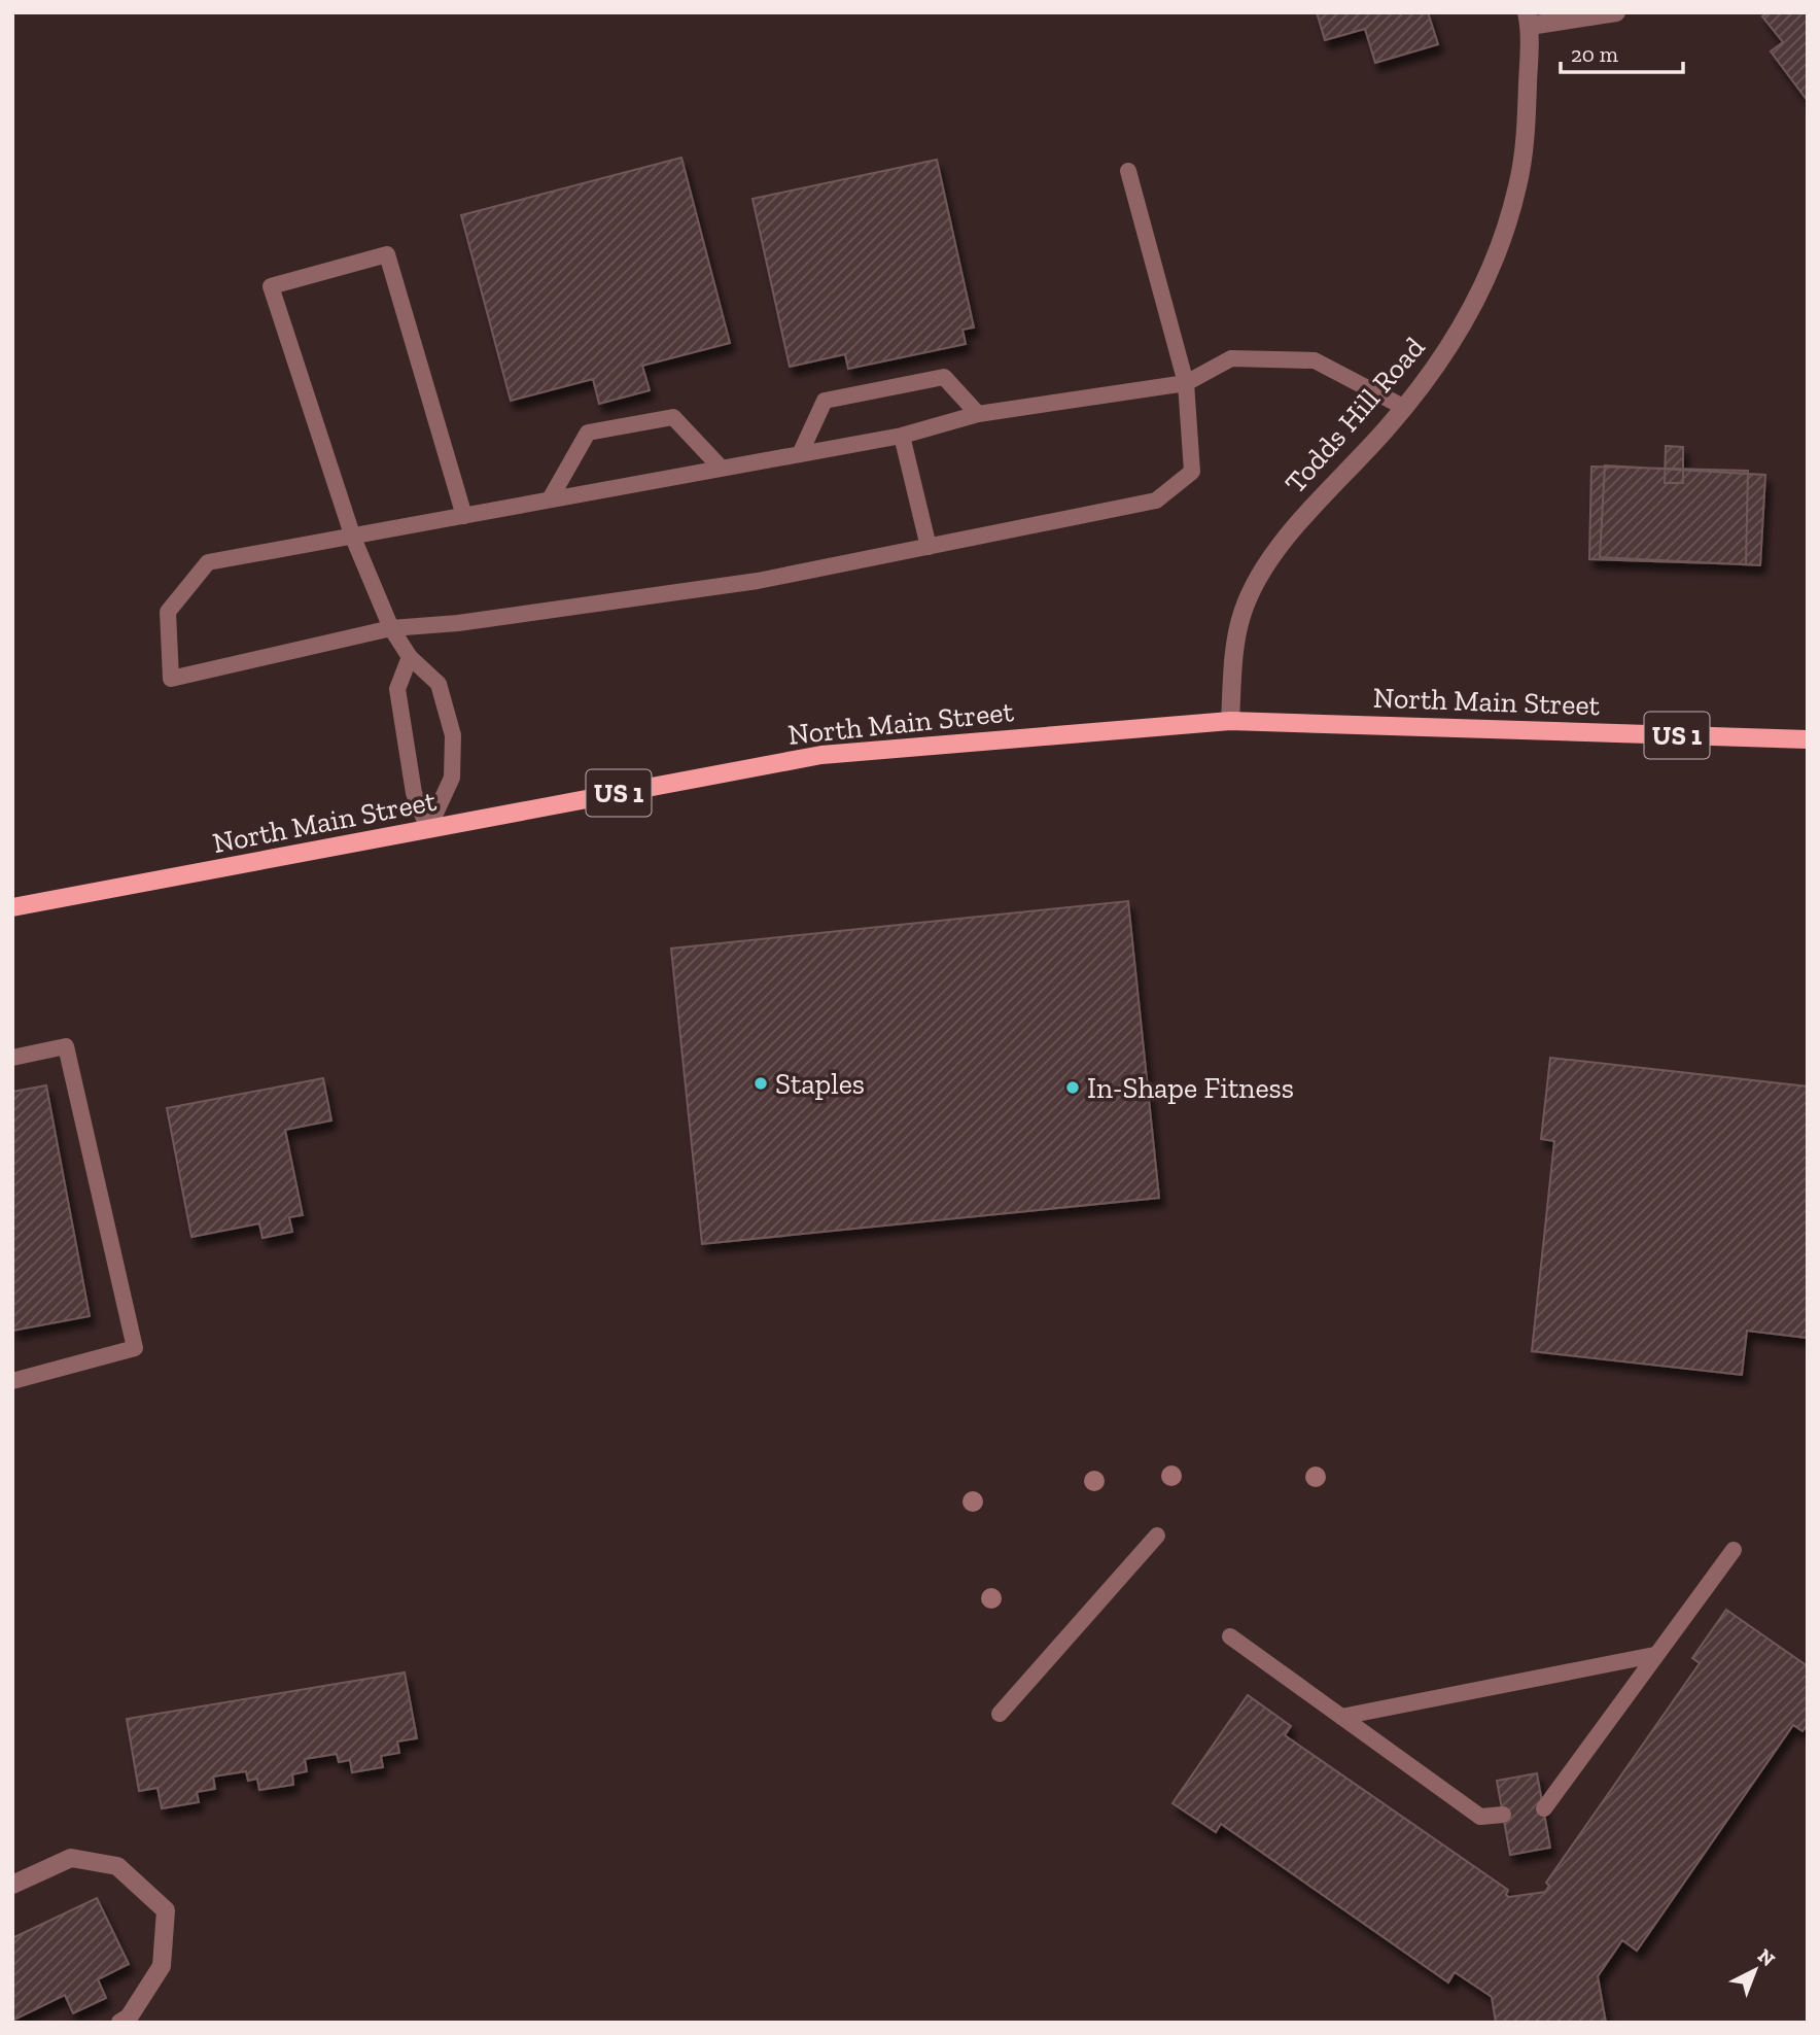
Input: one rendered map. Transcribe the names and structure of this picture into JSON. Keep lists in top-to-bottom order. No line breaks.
{"streets":{"main road":["North Main Street","US 1"],"street":["Todds Hill Road"]},"crossings":[["Todds Hill Road","North Main Street"]],"places":["Staples","In-Shape Fitness"],"scale_bar":"20 m","north":"top right"}
